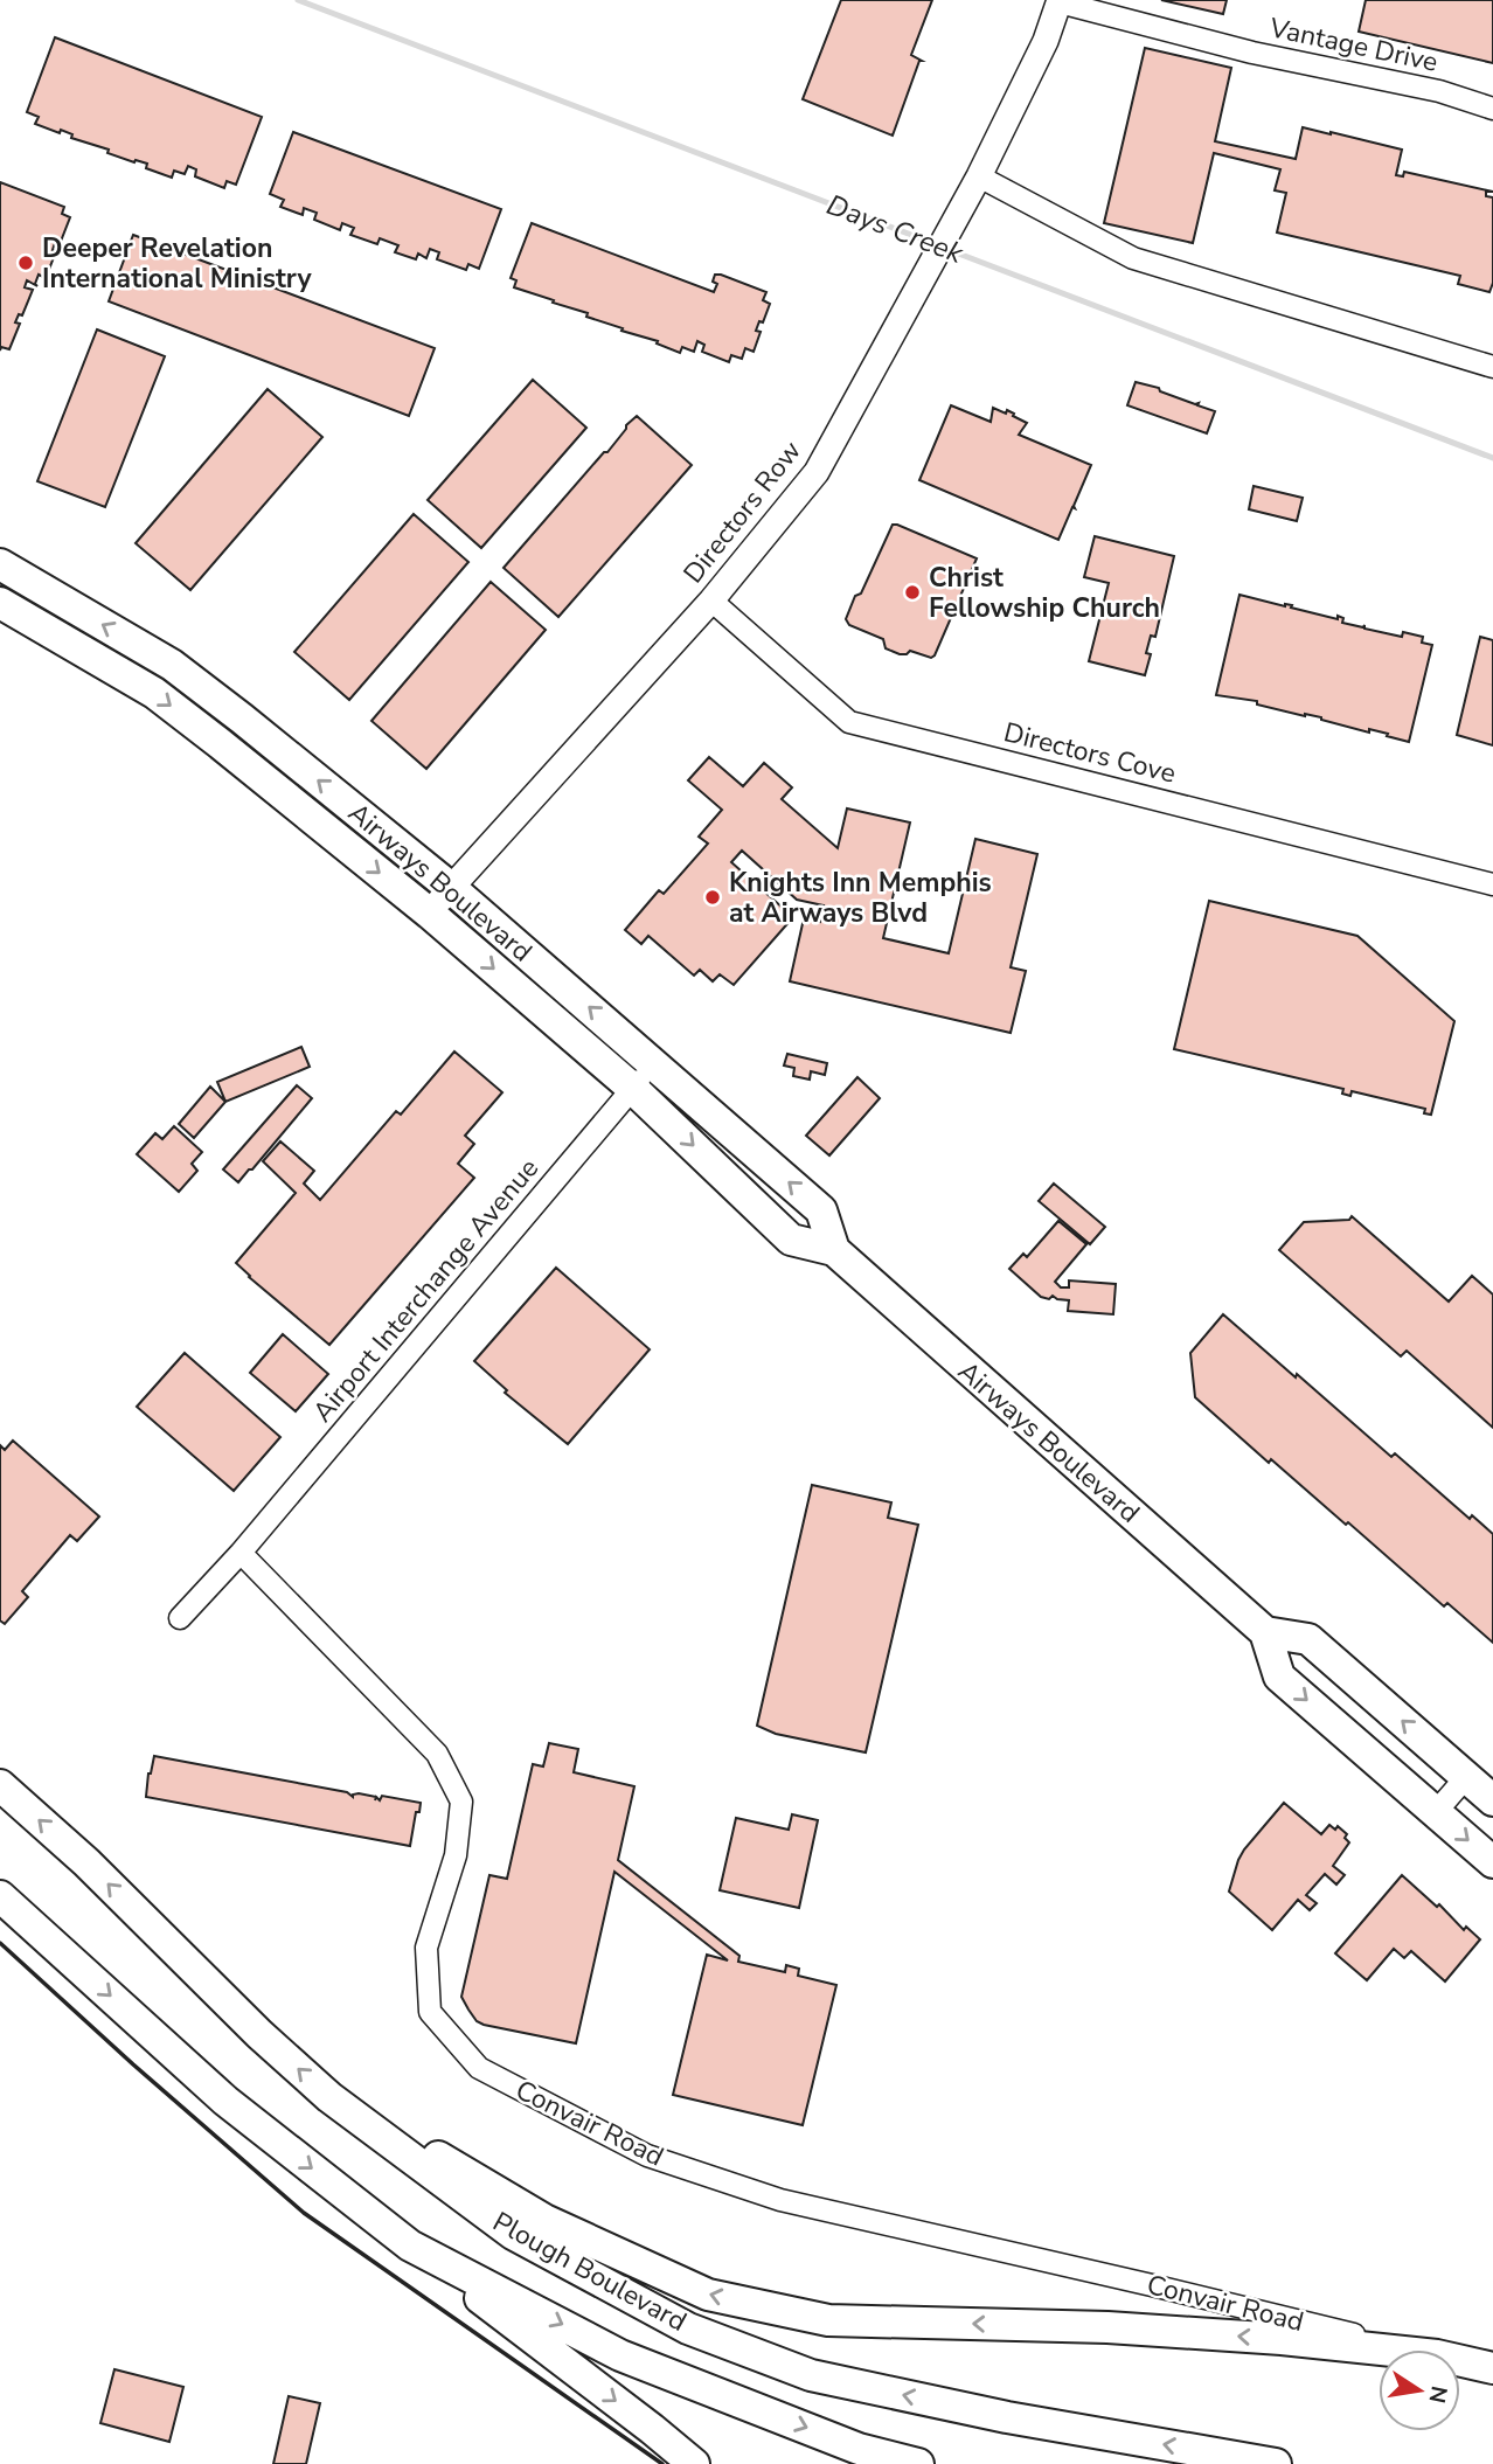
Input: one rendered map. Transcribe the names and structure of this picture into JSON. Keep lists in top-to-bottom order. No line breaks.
{"streets":{"main road":["Airways Boulevard","Convair Road","Plough Boulevard"],"street":["Vantage Drive","Directors Row","Directors Cove","Airport Interchange Avenue"]},"crossings":[["Vantage Drive","Directors Row"],["Directors Row","Directors Cove"],["Directors Row","Airways Boulevard"],["Airways Boulevard","Airport Interchange Avenue"],["Airport Interchange Avenue","Convair Road"]],"water":["Days Creek"],"places":["Deeper Revelation International Ministry","Christ Fellowship Church","Knights Inn Memphis at Airways Blvd"],"north":"right"}
